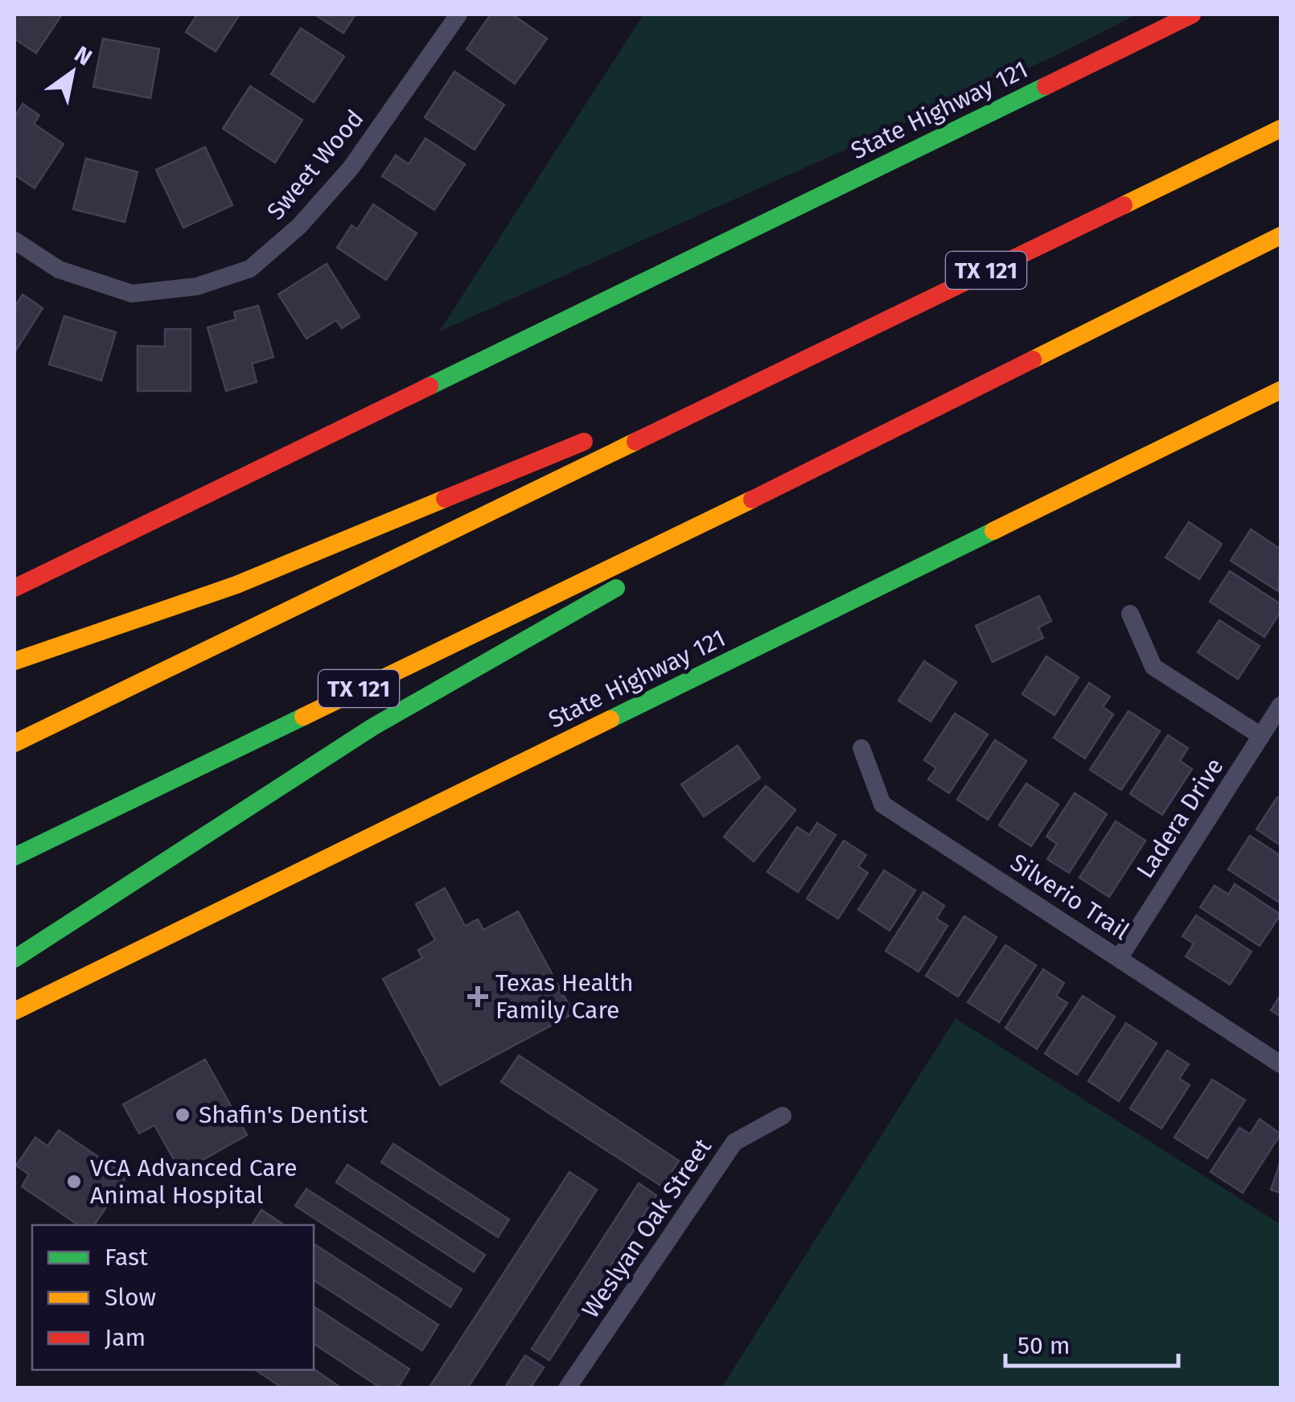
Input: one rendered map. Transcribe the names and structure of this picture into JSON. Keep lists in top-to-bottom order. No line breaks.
{"streets":{"main road":["State Highway 121","TX 121"],"street":["Sweet Wood","Ladera Drive","Silverio Trail","Weslyan Oak Street"]},"crossings":[["Ladera Drive","Silverio Trail"]],"places":{"health":["Texas Health Family Care"],"other":["Shafin's Dentist","VCA Advanced Care Animal Hospital"]},"legend":["Fast","Slow","Jam"],"scale_bar":"50 m","north":"top right"}
